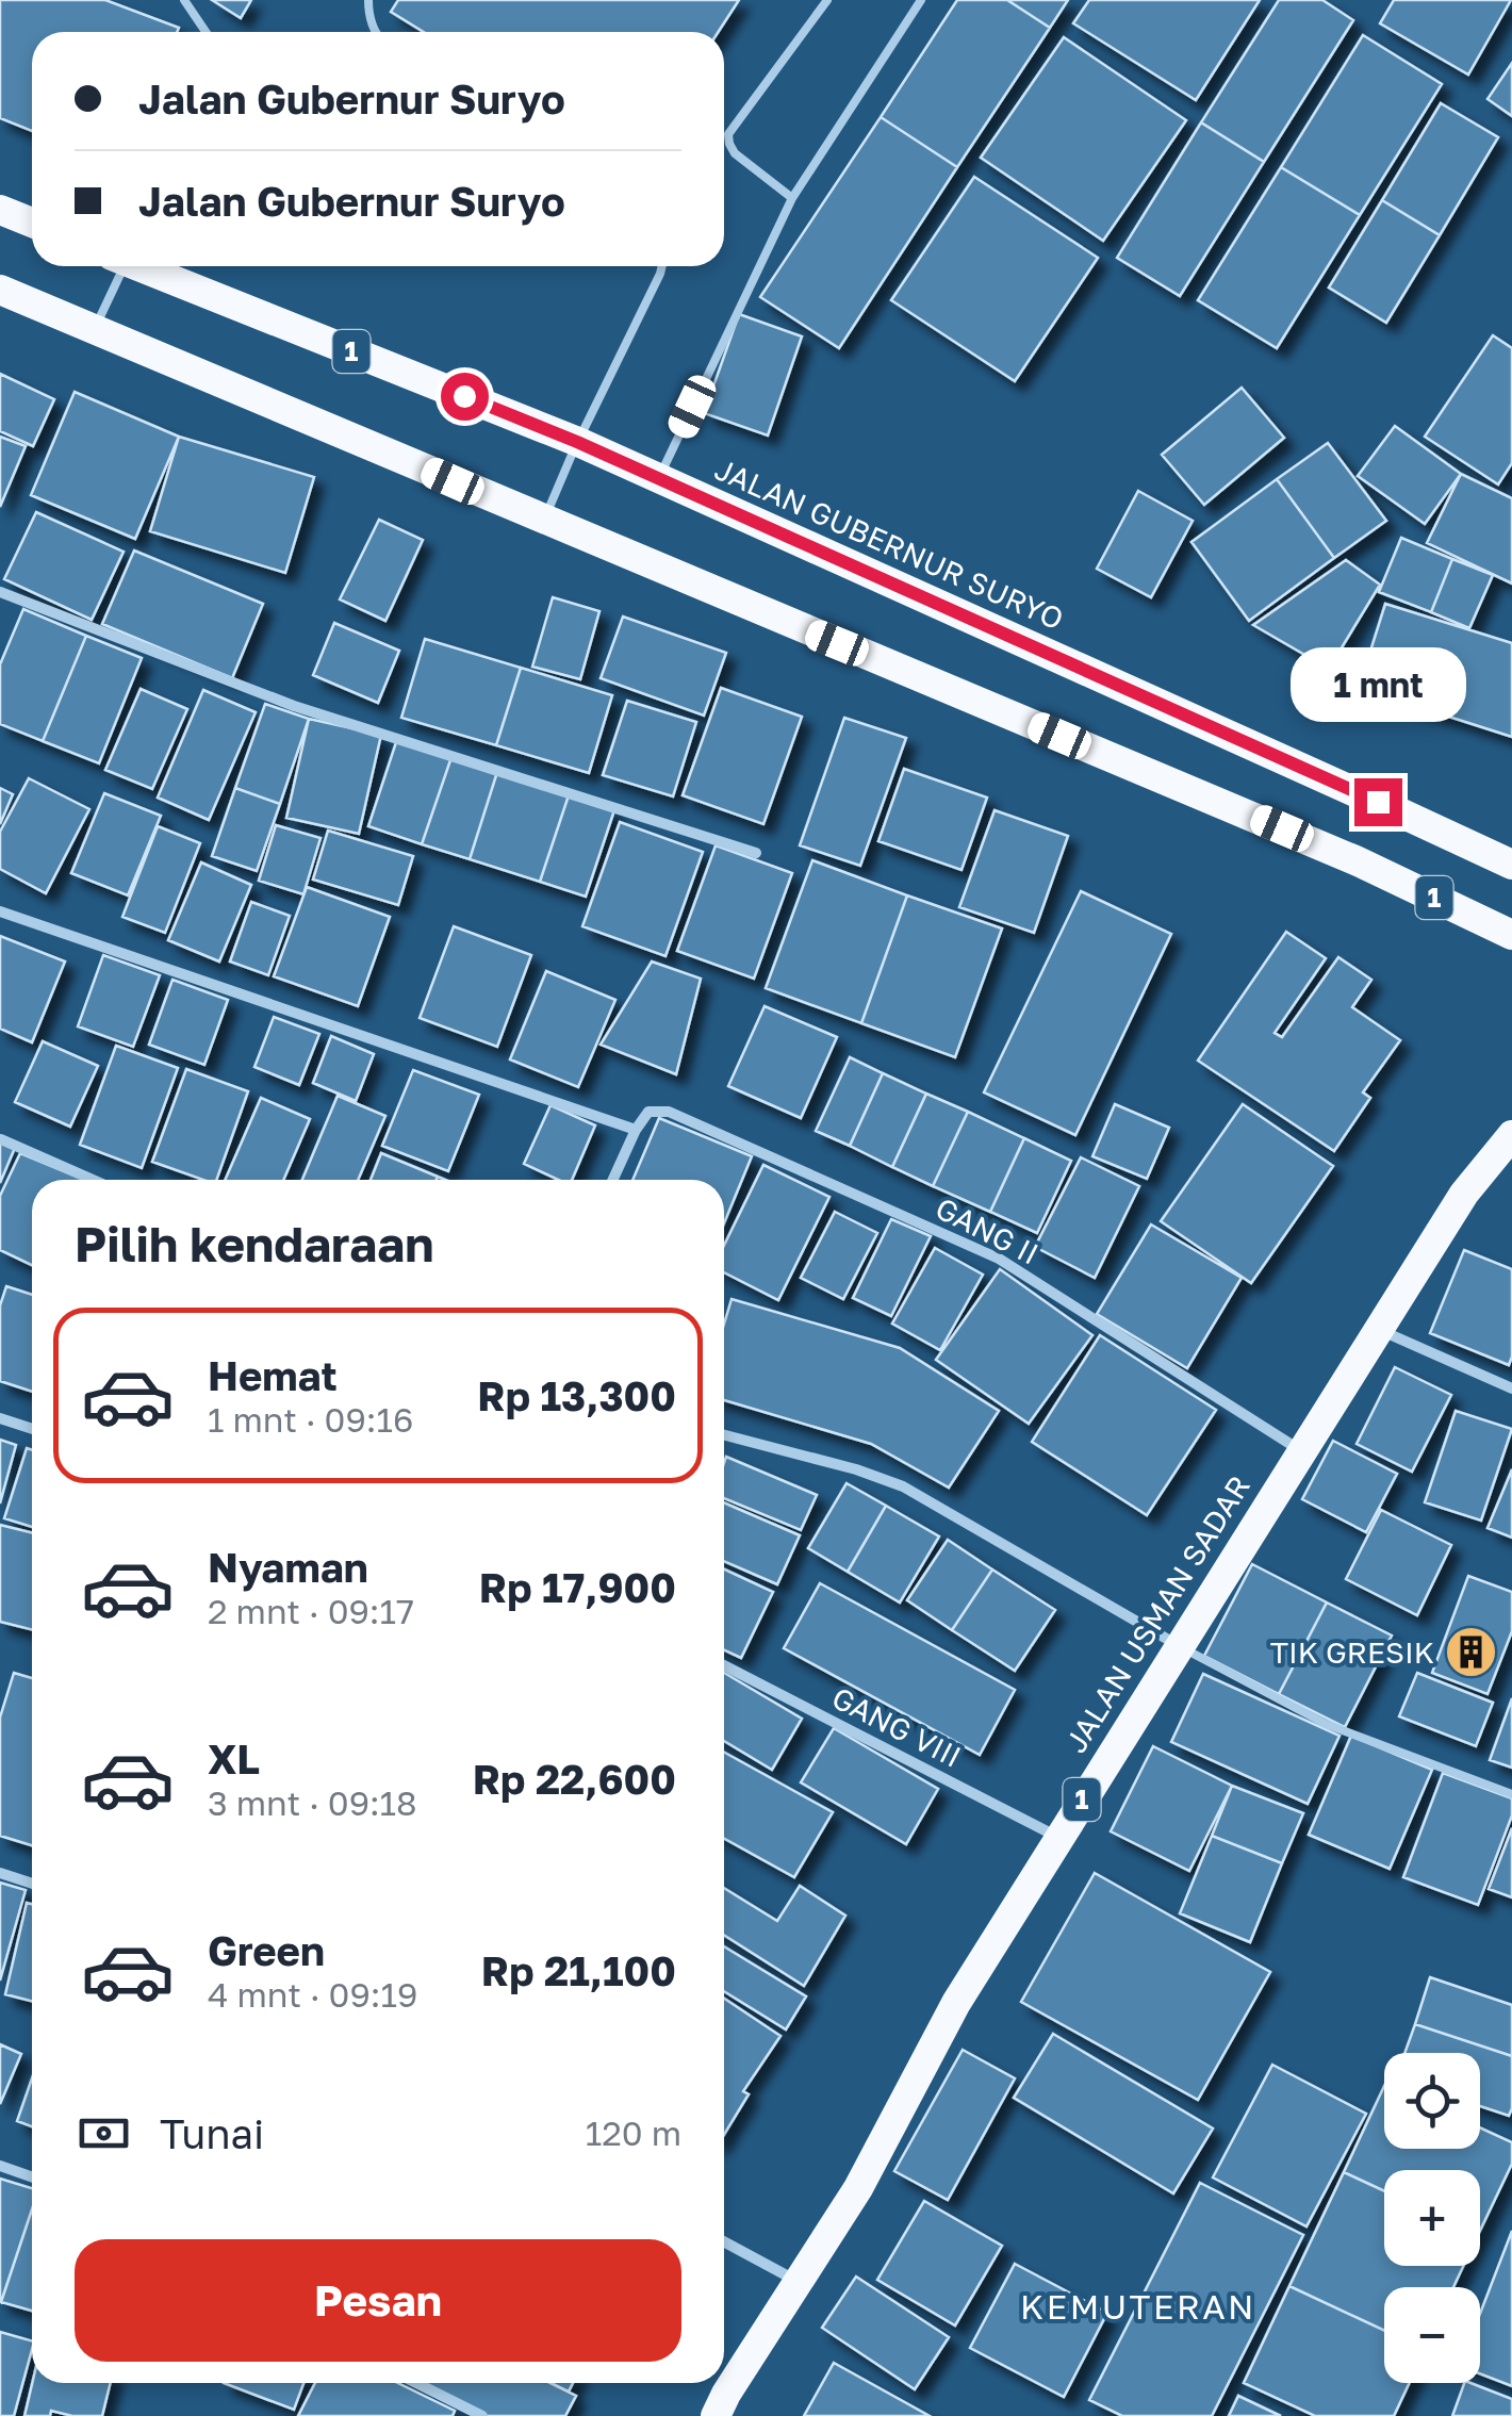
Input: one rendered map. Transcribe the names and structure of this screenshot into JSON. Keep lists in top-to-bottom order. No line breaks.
{"streets":{"highway":["1","JALAN GUBERNUR SURYO","JALAN USMAN SADAR"],"street":["GANG II","GANG VIII"]},"crossings":[["GANG II","JALAN USMAN SADAR"],["JALAN USMAN SADAR","GANG VIII"]],"districts":["KEMUTERAN"],"places":{"building":["TIK GRESIK"]},"page":{"banner":["Jalan Gubernur Suryo","Jalan Gubernur Suryo"],"bubble":"1 mnt","heading":"Pilih kendaraan","list":[{"name":"Hemat","note":"1 mnt · 09:16","value":"Rp 13,300"},{"name":"Nyaman","note":"2 mnt · 09:17","value":"Rp 17,900"},{"name":"XL","note":"3 mnt · 09:18","value":"Rp 22,600"},{"name":"Green","note":"4 mnt · 09:19","value":"Rp 21,100"}],"map_buttons":["+","−"],"pay":["Tunai","120 m"],"buttons":"Pesan"}}
